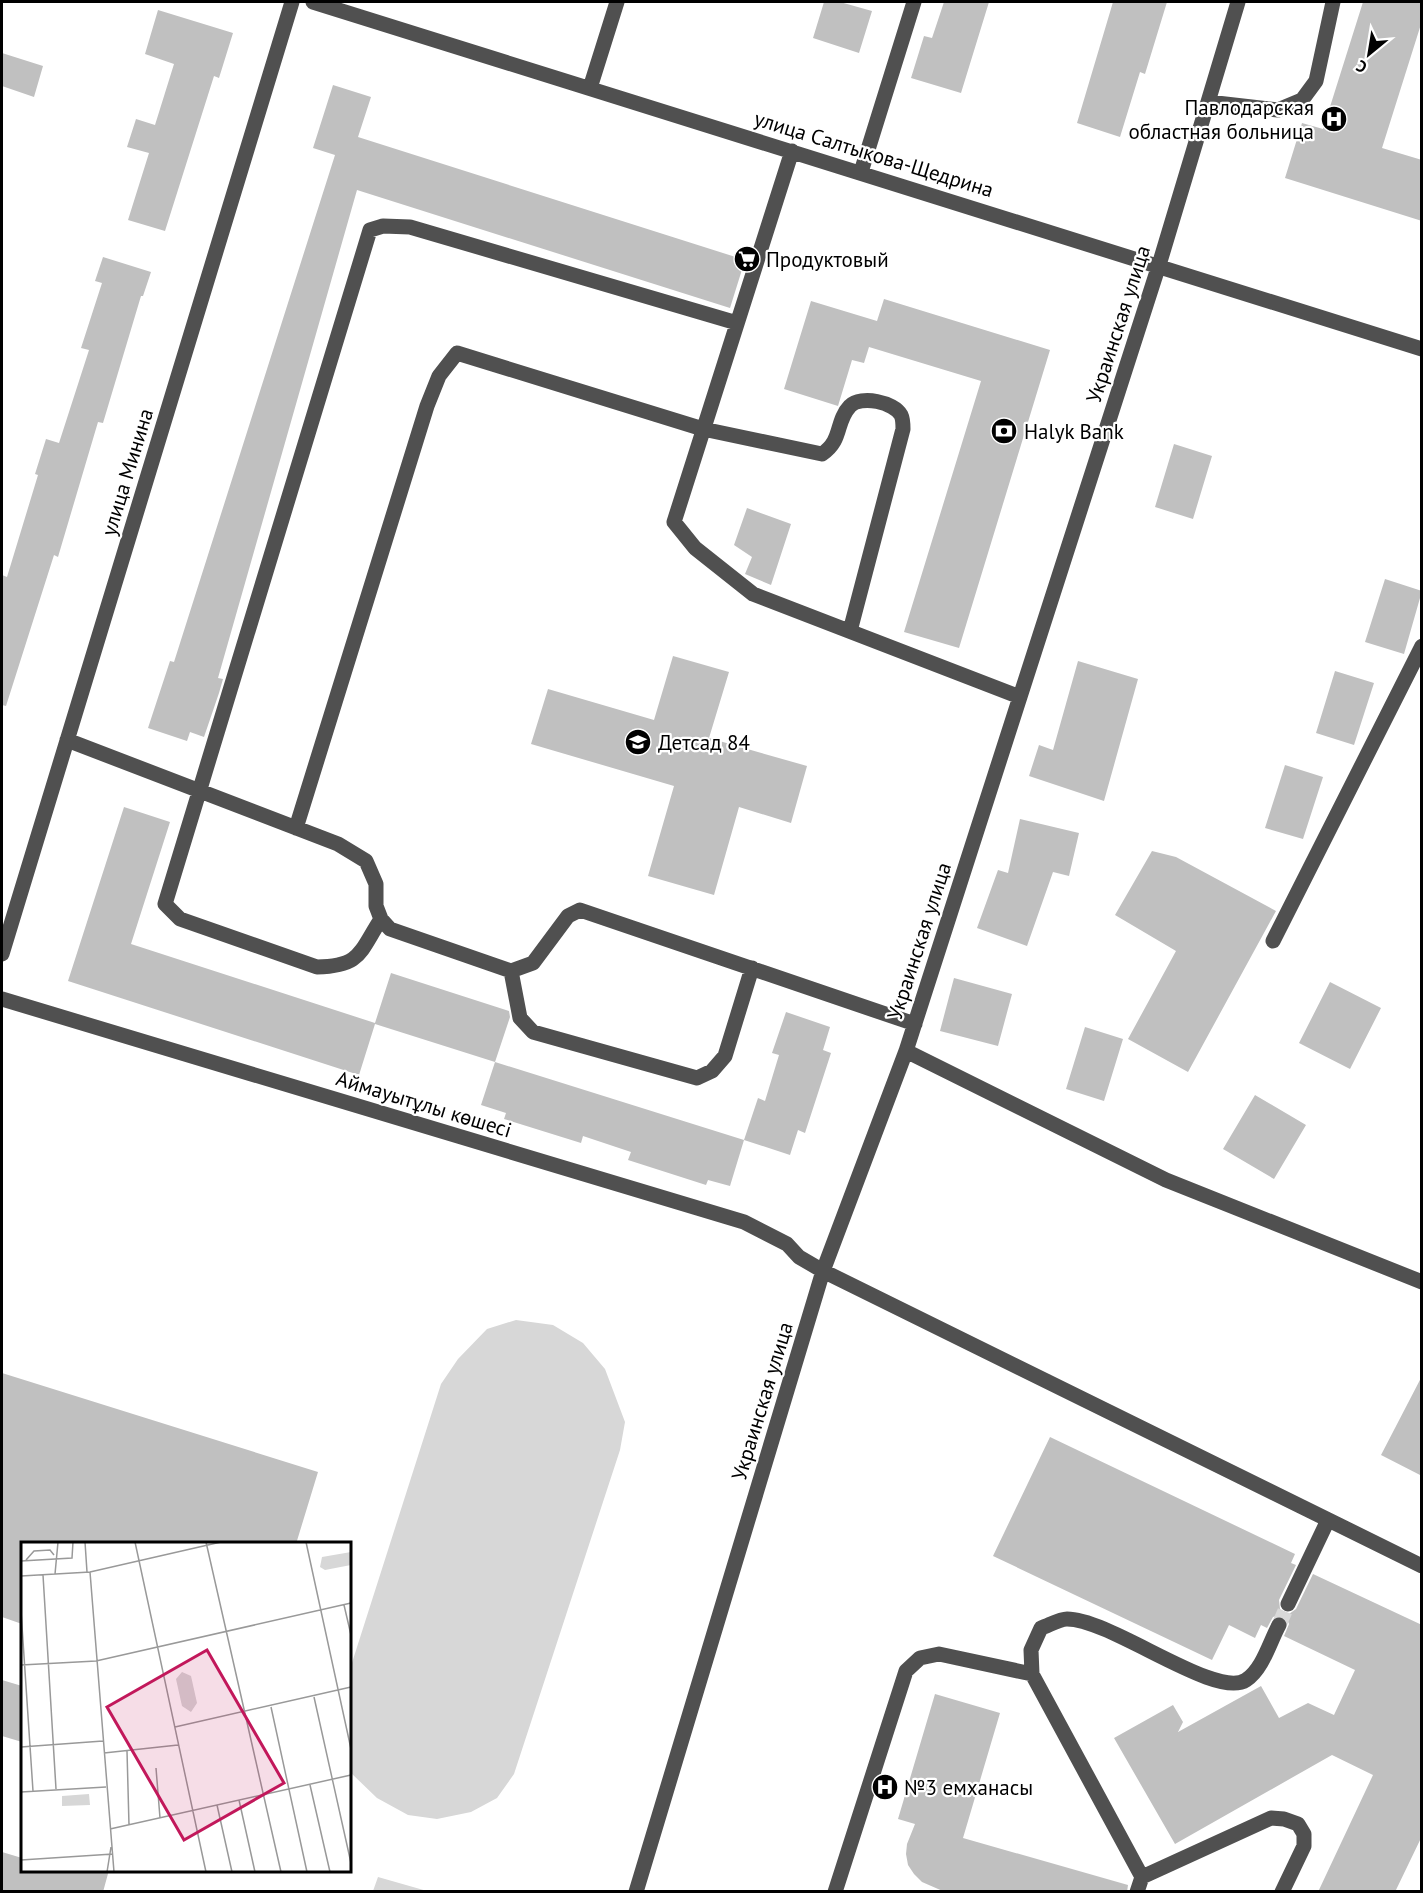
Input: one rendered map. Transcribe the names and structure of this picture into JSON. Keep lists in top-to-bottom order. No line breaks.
{"streets":{"street":["улица Салтыкова-Щедрина","Украинская улица","улица Минина","Аймауытұлы көшесі"]},"crossings":[["улица Салтыкова-Щедрина","Украинская улица"],["Украинская улица","Аймауытұлы көшесі"]],"places":{"hospital":["Павлодарская областная больница","№3 емханасы"],"supermarket":["Продуктовый"],"bank":["Halyk Bank"],"school or university":["Детсад 84"]},"north":"bottom left"}
